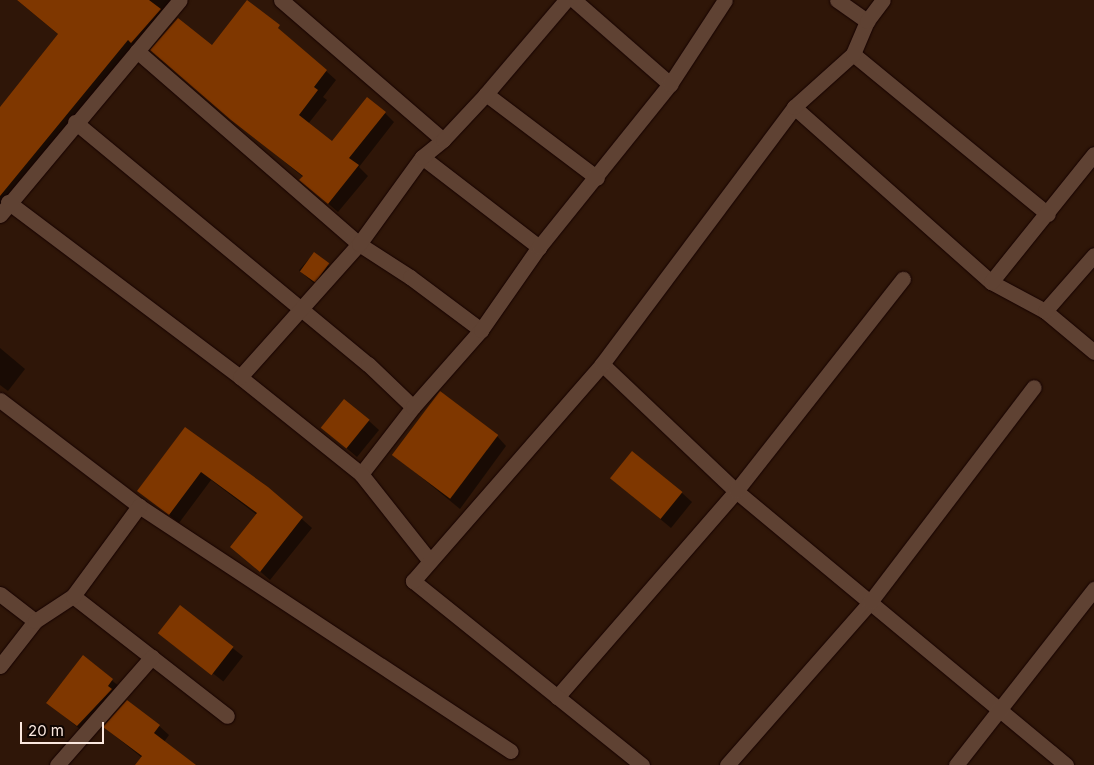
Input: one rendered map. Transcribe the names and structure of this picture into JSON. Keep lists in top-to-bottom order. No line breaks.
{"scale_bar":"20 m"}
